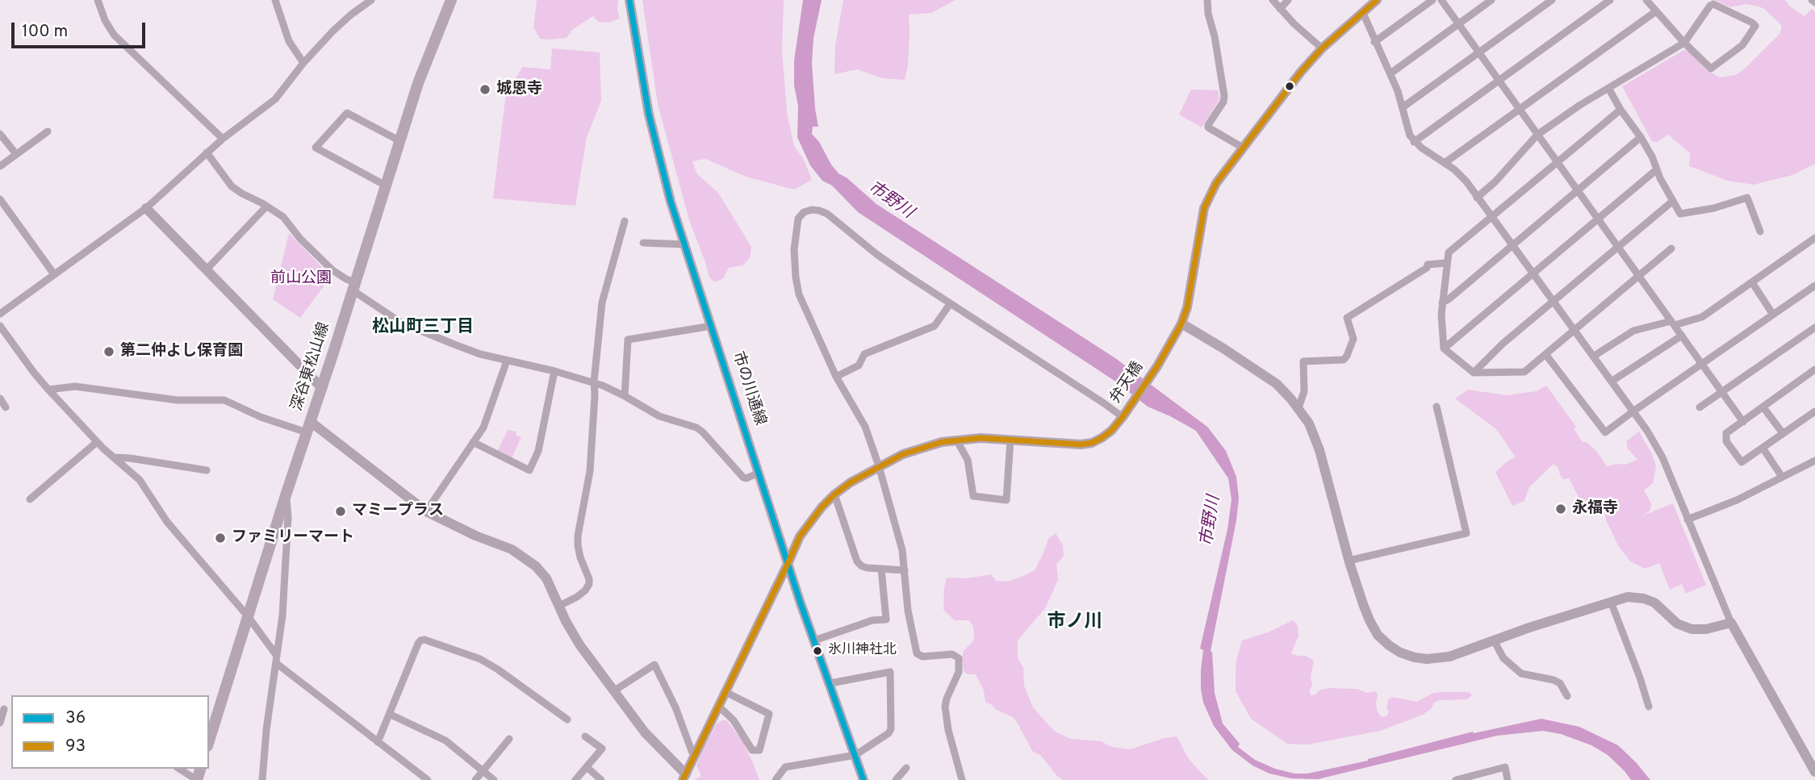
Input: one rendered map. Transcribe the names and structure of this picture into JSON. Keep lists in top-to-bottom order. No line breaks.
{"streets":{"main road":["深谷東松山線"],"street":["弁天橋","市の川通線"]},"crossings":[["弁天橋","市の川通線"]],"districts":["松山町三丁目","市ノ川"],"water":["市野川"],"parks":["前山公園"],"places":["城恩寺","第二仲よし保育園","永福寺","マミープラス","ファミリーマート","氷川神社北"],"lines":["transit line 36","transit line 93"],"legend":["36","93"],"scale_bar":"100 m"}
